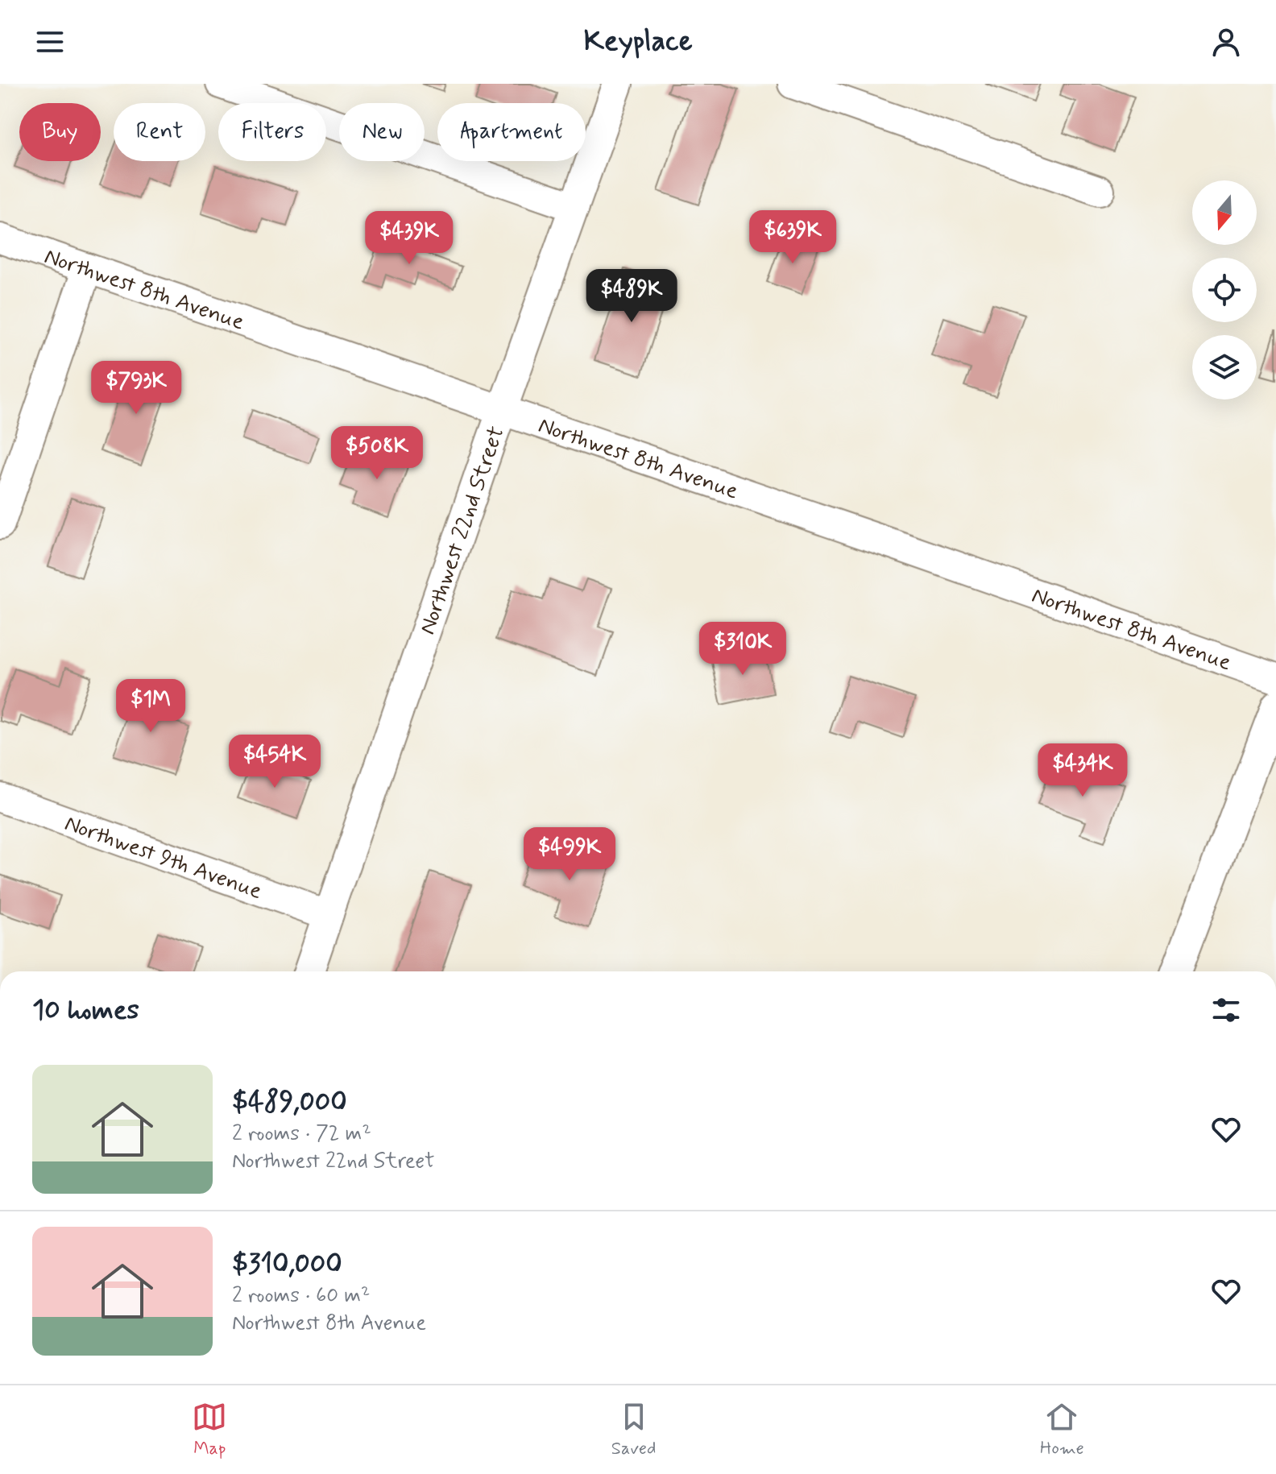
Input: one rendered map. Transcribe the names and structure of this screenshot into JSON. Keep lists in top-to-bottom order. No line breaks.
{"streets":{"street":["Northwest 8th Avenue","Northwest 22nd Street","Northwest 9th Avenue"]},"crossings":[["Northwest 8th Avenue","Northwest 22nd Street"],["Northwest 22nd Street","Northwest 9th Avenue"]],"north":"bottom","page":{"header":"Keyplace","chip":["Buy","Rent","Filters","New","Apartment"],"price":["$639K","$439K","$489K","$793K","$508K","$310K","$1M","$454K","$434K","$499K"],"heading":"10 homes","list":[{"name":"$489,000","note":"2 rooms · 72 m² · Northwest 22nd Street"},{"name":"$310,000","note":"2 rooms · 60 m² · Northwest 8th Avenue"}],"tabs":["Map","Saved","Home"]}}
